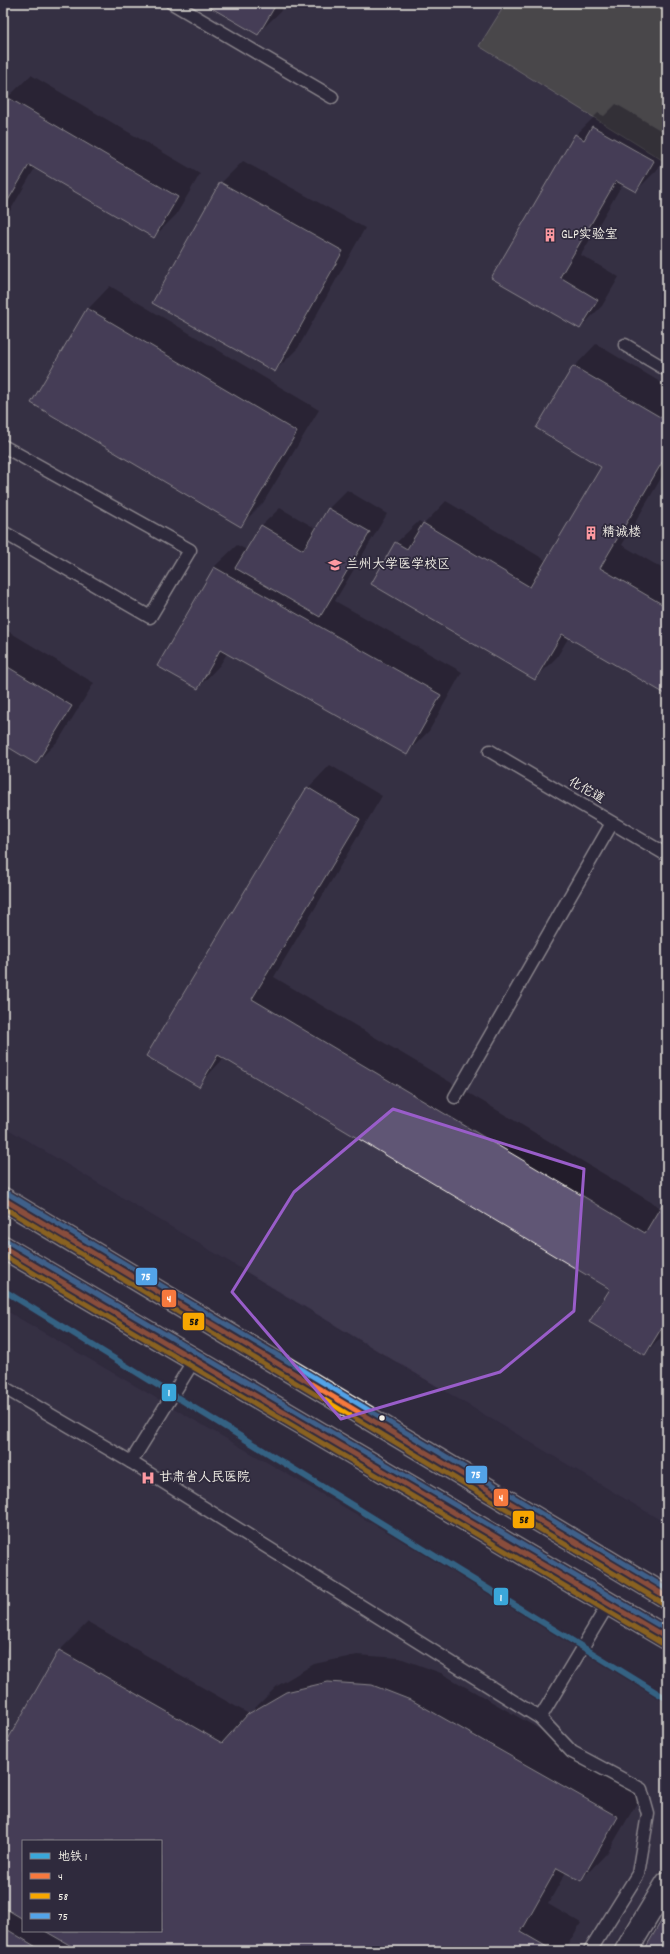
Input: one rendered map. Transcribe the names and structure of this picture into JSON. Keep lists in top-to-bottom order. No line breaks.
{"streets":{"lane":["化佗道"]},"places":{"building":["GLP实验室","精诚楼"],"school or university":["兰州大学医学校区"],"hospital":["甘肃省人民医院"]},"lines":["transit line 75","transit line 4","transit line 58","metro line 1"],"legend":["地铁 1","4","58","75"]}
